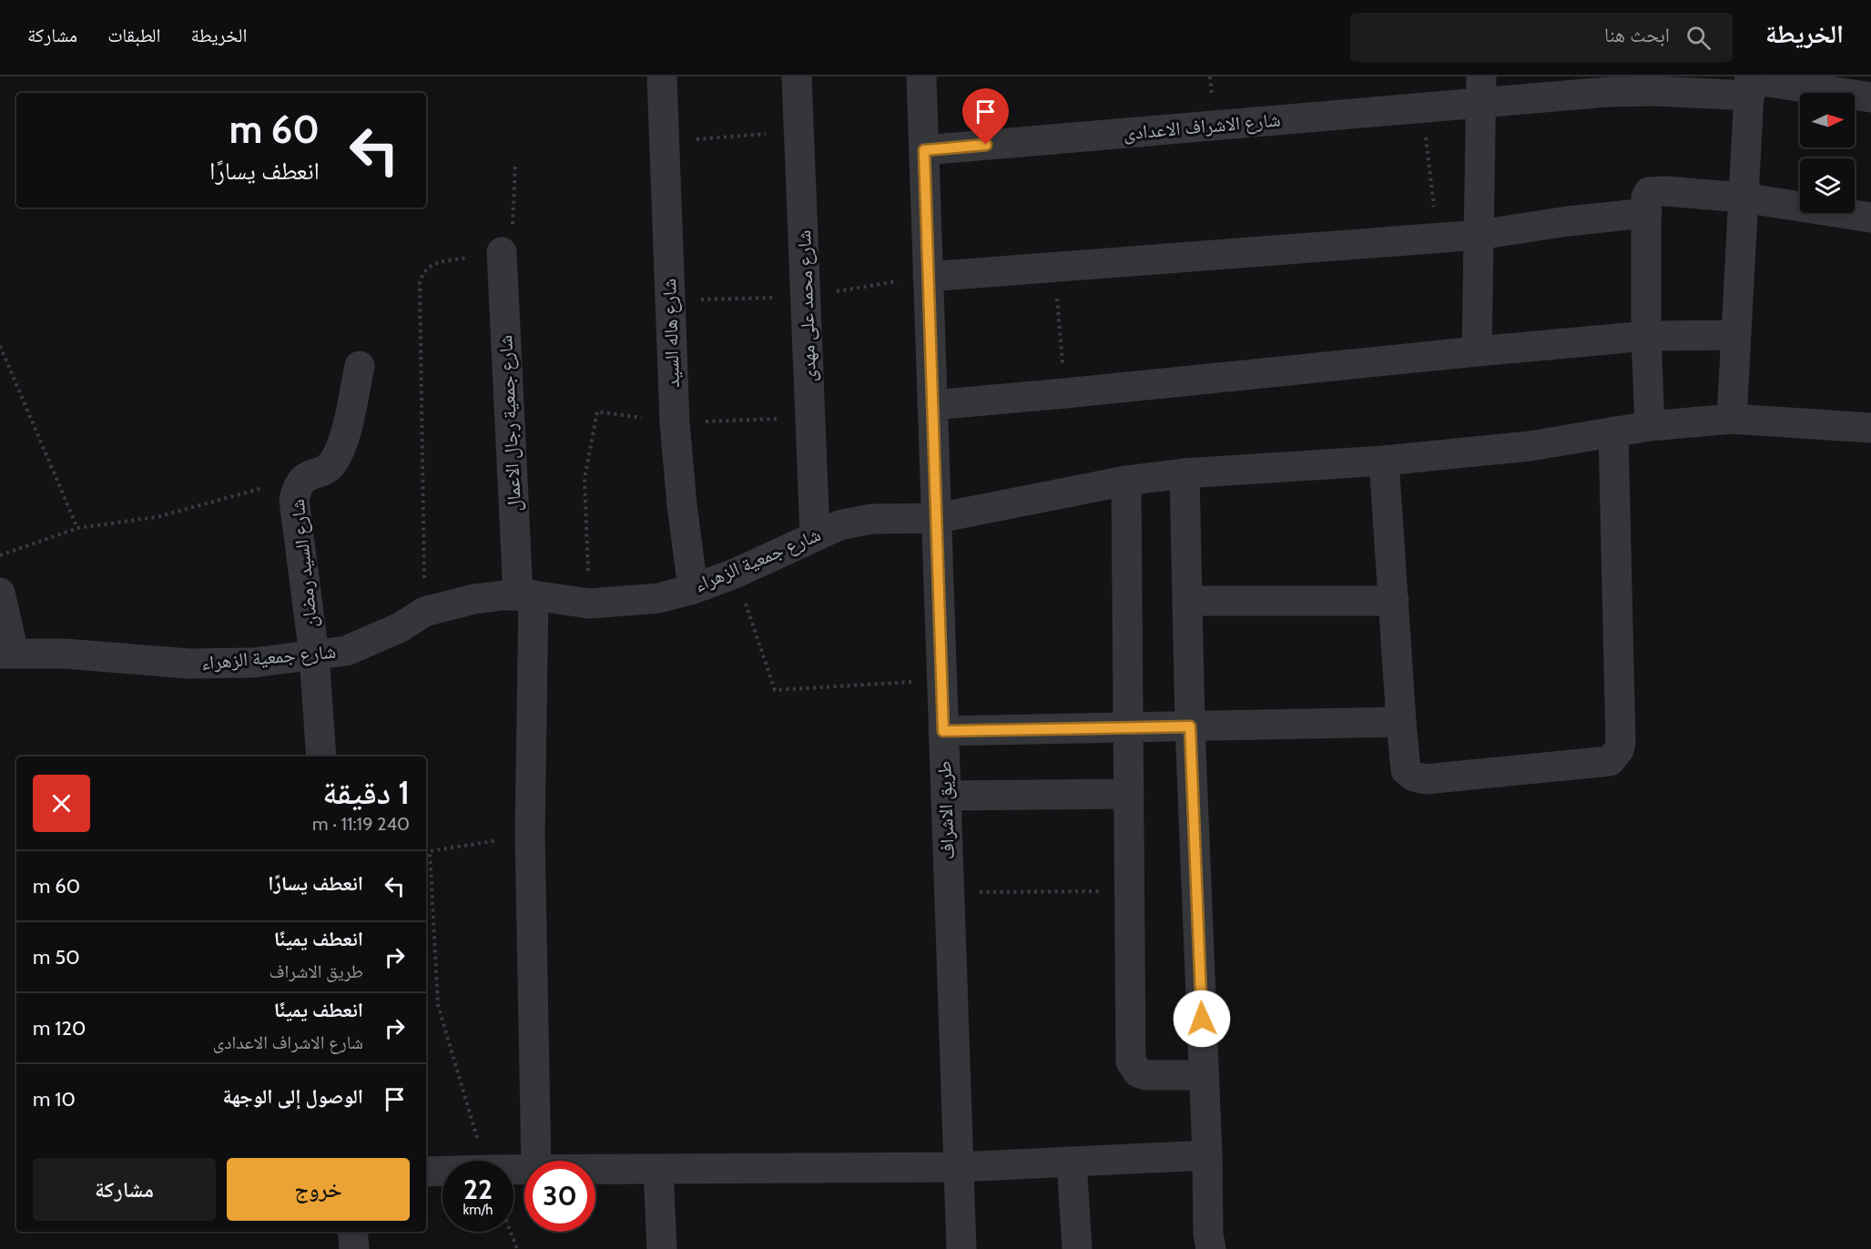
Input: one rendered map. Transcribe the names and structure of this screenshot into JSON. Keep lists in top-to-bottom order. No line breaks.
{"streets":{"street":["شارع الاشراف الاعدادى","شارع محمد على مهدى","شارع هاله السيد","شارع جمعية رجال الاعمال","شارع جمعية الزهراء","شارع السيد رمضان","طريق الاشراف"]},"crossings":[["شارع الاشراف الاعدادى","طريق الاشراف"],["شارع محمد على مهدى","شارع جمعية الزهراء"],["شارع هاله السيد","شارع جمعية الزهراء"],["شارع جمعية رجال الاعمال","شارع جمعية الزهراء"],["شارع جمعية الزهراء","شارع السيد رمضان"],["شارع جمعية الزهراء","طريق الاشراف"]],"north":"right","page":{"header":"الخريطة","search":"ابحث هنا","nav":["الخريطة","الطبقات","مشاركة"],"turn":["60 m","انعطف يسارًا"],"heading":["1 دقيقة","240 m · 11:19"],"list":[{"name":"انعطف يسارًا","value":"60 m"},{"name":"انعطف يمينًا","note":"طريق الاشراف","value":"50 m"},{"name":"انعطف يمينًا","note":"شارع الاشراف الاعدادى","value":"120 m"},{"name":"الوصول إلى الوجهة","value":"10 m"}],"buttons":["خروج","مشاركة"],"speed":"22 km/h","limit":"30"}}
